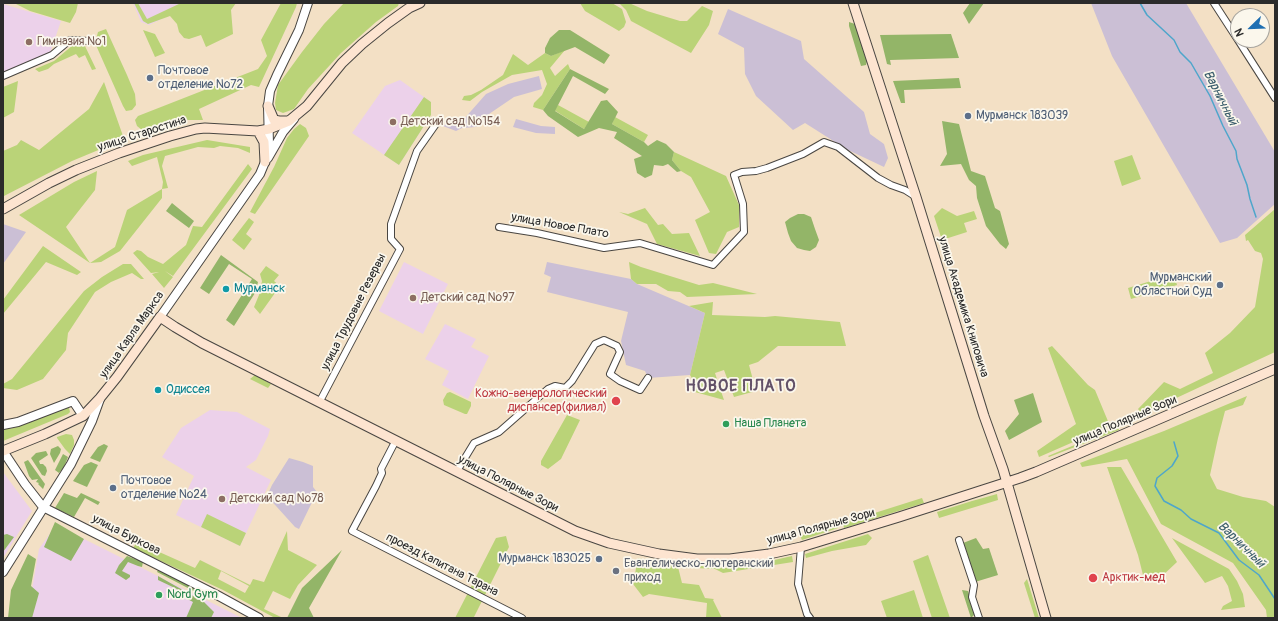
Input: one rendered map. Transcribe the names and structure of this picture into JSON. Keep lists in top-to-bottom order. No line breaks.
{"streets":{"main road":["улица Старостина","улица Академика Книповича","улица Карла Маркса","улица Полярные Зори"],"street":["улица Новое Плато","улица Трудовые Резервы","улица Буркова","проезд Капитана Тарана"]},"crossings":[["улица Старостина","улица Карла Маркса"],["улица Новое Плато","улица Академика Книповича"],["улица Академика Книповича","улица Полярные Зори"],["улица Трудовые Резервы","улица Полярные Зори"],["улица Карла Маркса","улица Полярные Зори"],["улица Карла Маркса","улица Буркова"],["улица Полярные Зори","проезд Капитана Тарана"]],"districts":["НОВОЕ ПЛАТО"],"water":["Варничный"],"places":["Гимназия №1","Почтовое отделение №72","Мурманск 183039","Детский сад №154","Мурманский Областной Суд","Мурманск","Детский сад №97","Одиссея","Кожно-венерологический диспансер(филиал)","Наша Планета","Почтовое отделение №24","Детский сад №78","Мурманск 183025","Евангелическо-лютеранский приход","Арктик-мед","Nord Gym"],"north":"bottom left"}
